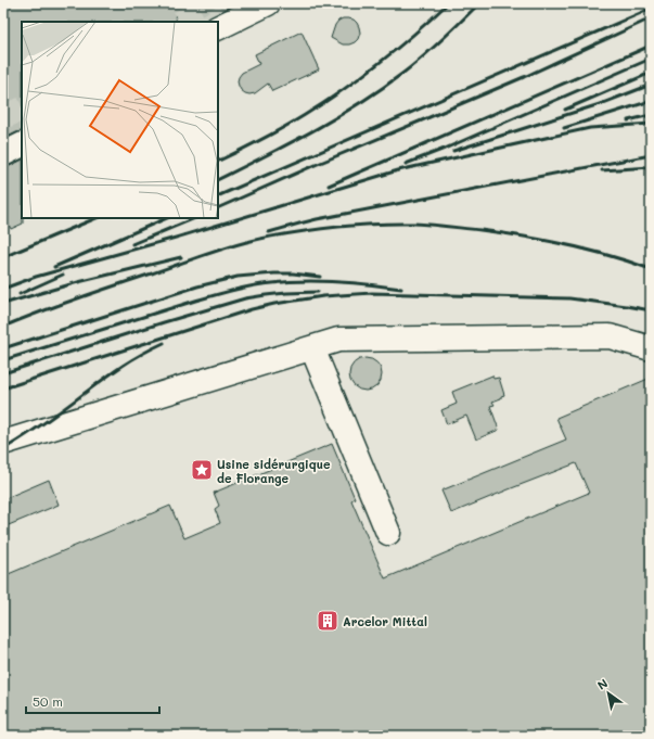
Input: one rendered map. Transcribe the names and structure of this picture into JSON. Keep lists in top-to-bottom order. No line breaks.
{"places":{"place":["Usine sidérurgique de Florange"],"building":["Arcelor Mittal"]},"scale_bar":"50 m","north":"top left"}
